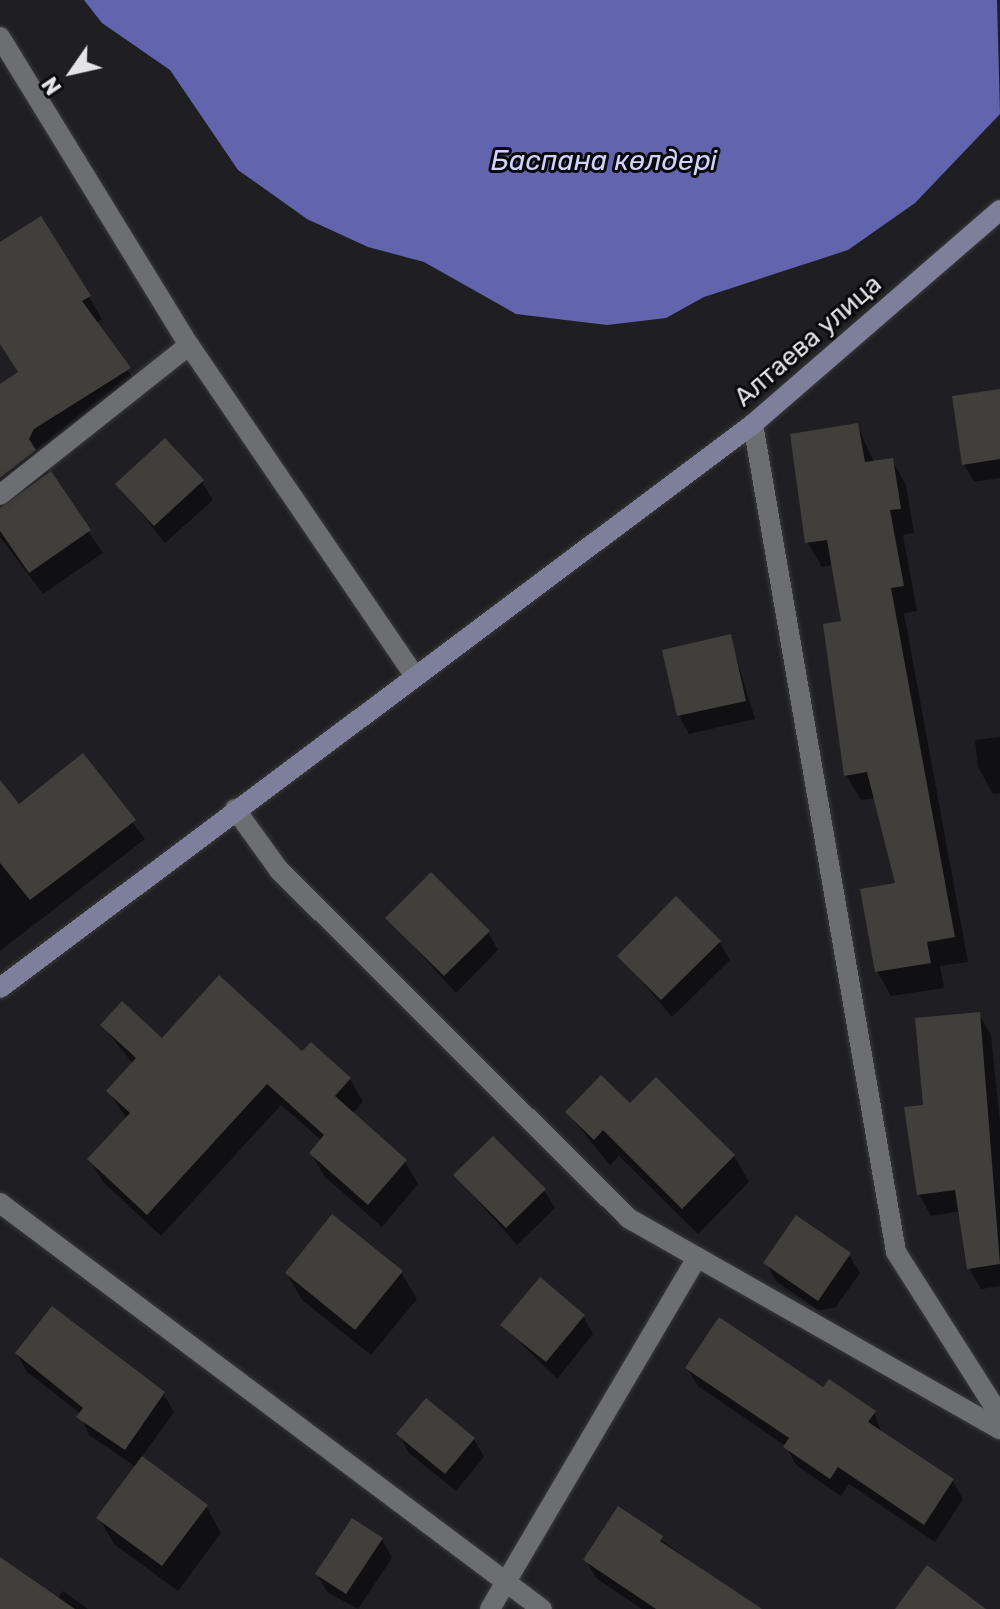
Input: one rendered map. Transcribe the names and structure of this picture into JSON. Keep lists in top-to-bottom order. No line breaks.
{"streets":{"main road":["Алтаева улица"]},"water":["Баспана көлдері"],"north":"bottom left"}
